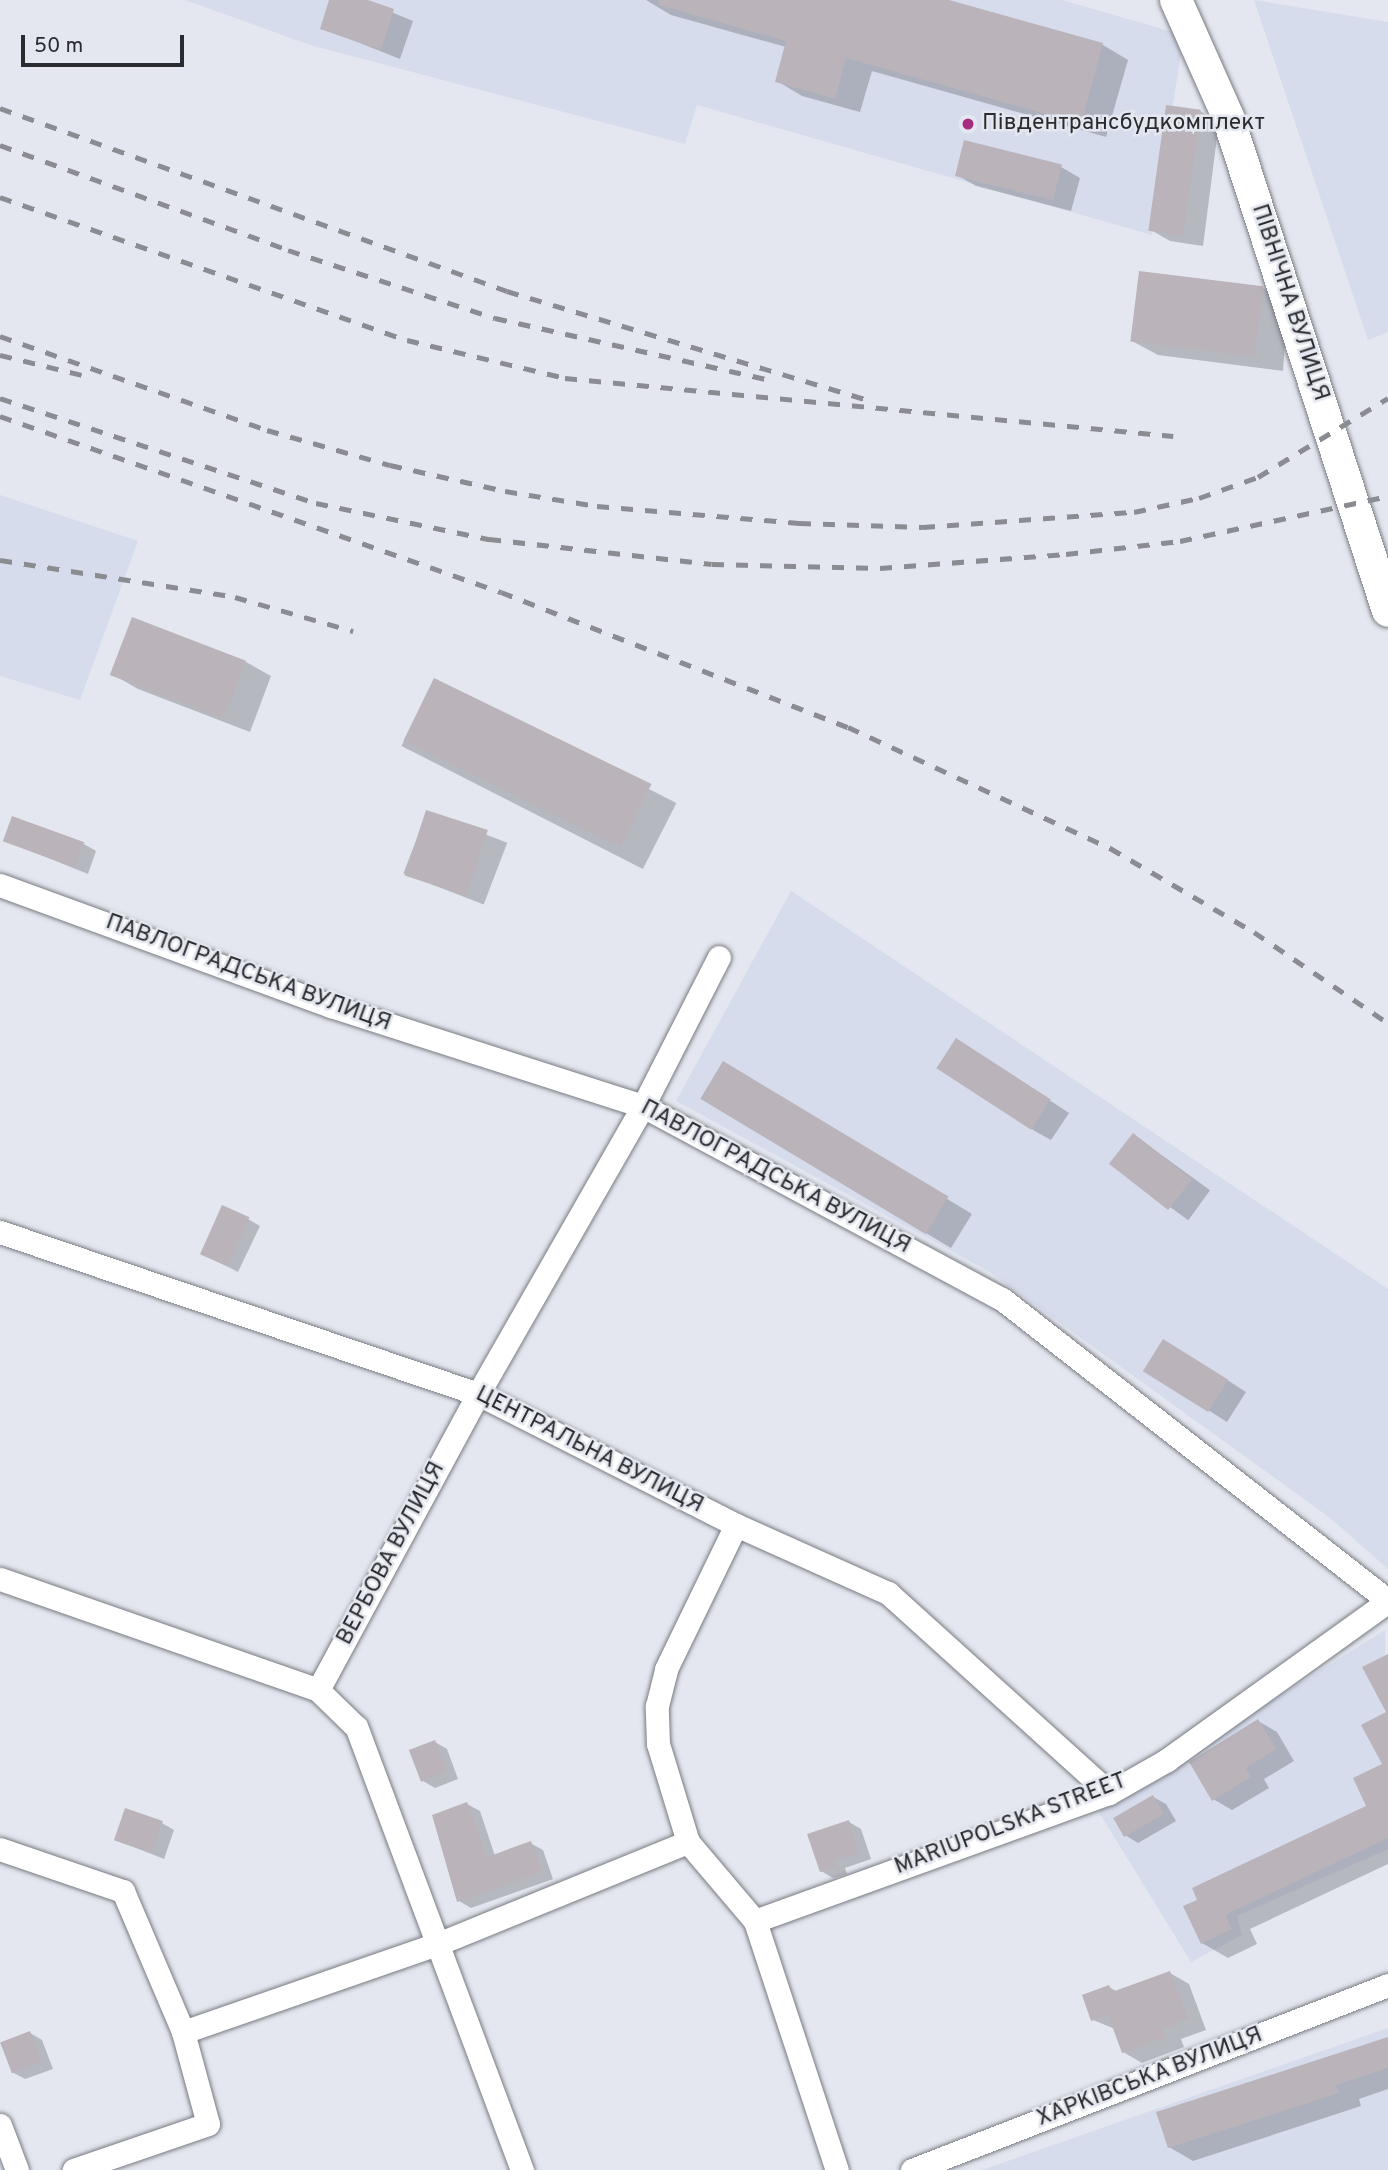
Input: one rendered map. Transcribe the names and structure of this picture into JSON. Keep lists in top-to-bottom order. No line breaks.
{"streets":{"street":["ПІВНІЧНА ВУЛИЦЯ","ПАВЛОГРАДСЬКА ВУЛИЦЯ","ЦЕНТРАЛЬНА ВУЛИЦЯ","ВЕРБОВА ВУЛИЦЯ","MARIUPOLSKA STREET","ХАРКІВСЬКА ВУЛИЦЯ"]},"crossings":[["ПАВЛОГРАДСЬКА ВУЛИЦЯ","ВЕРБОВА ВУЛИЦЯ"],["ПАВЛОГРАДСЬКА ВУЛИЦЯ","MARIUPOLSKA STREET"],["ЦЕНТРАЛЬНА ВУЛИЦЯ","ВЕРБОВА ВУЛИЦЯ"],["ЦЕНТРАЛЬНА ВУЛИЦЯ","MARIUPOLSKA STREET"]],"places":["Південтрансбудкомплект"],"scale_bar":"50 m"}
